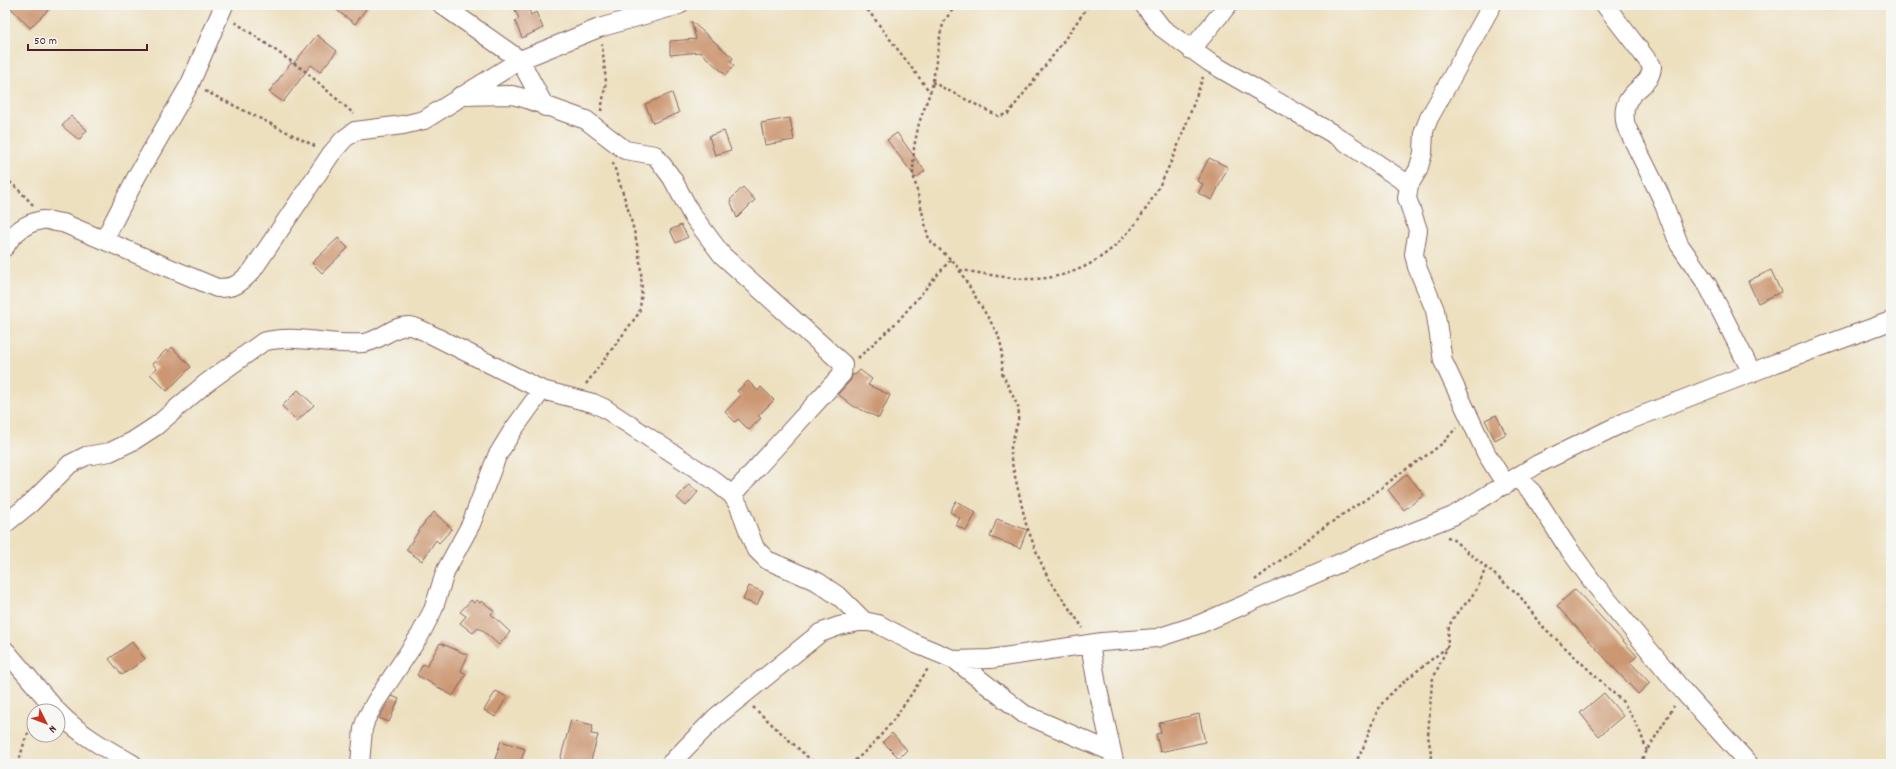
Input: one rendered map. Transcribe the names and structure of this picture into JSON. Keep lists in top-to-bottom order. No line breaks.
{"scale_bar":"50 m","north":"bottom right"}
